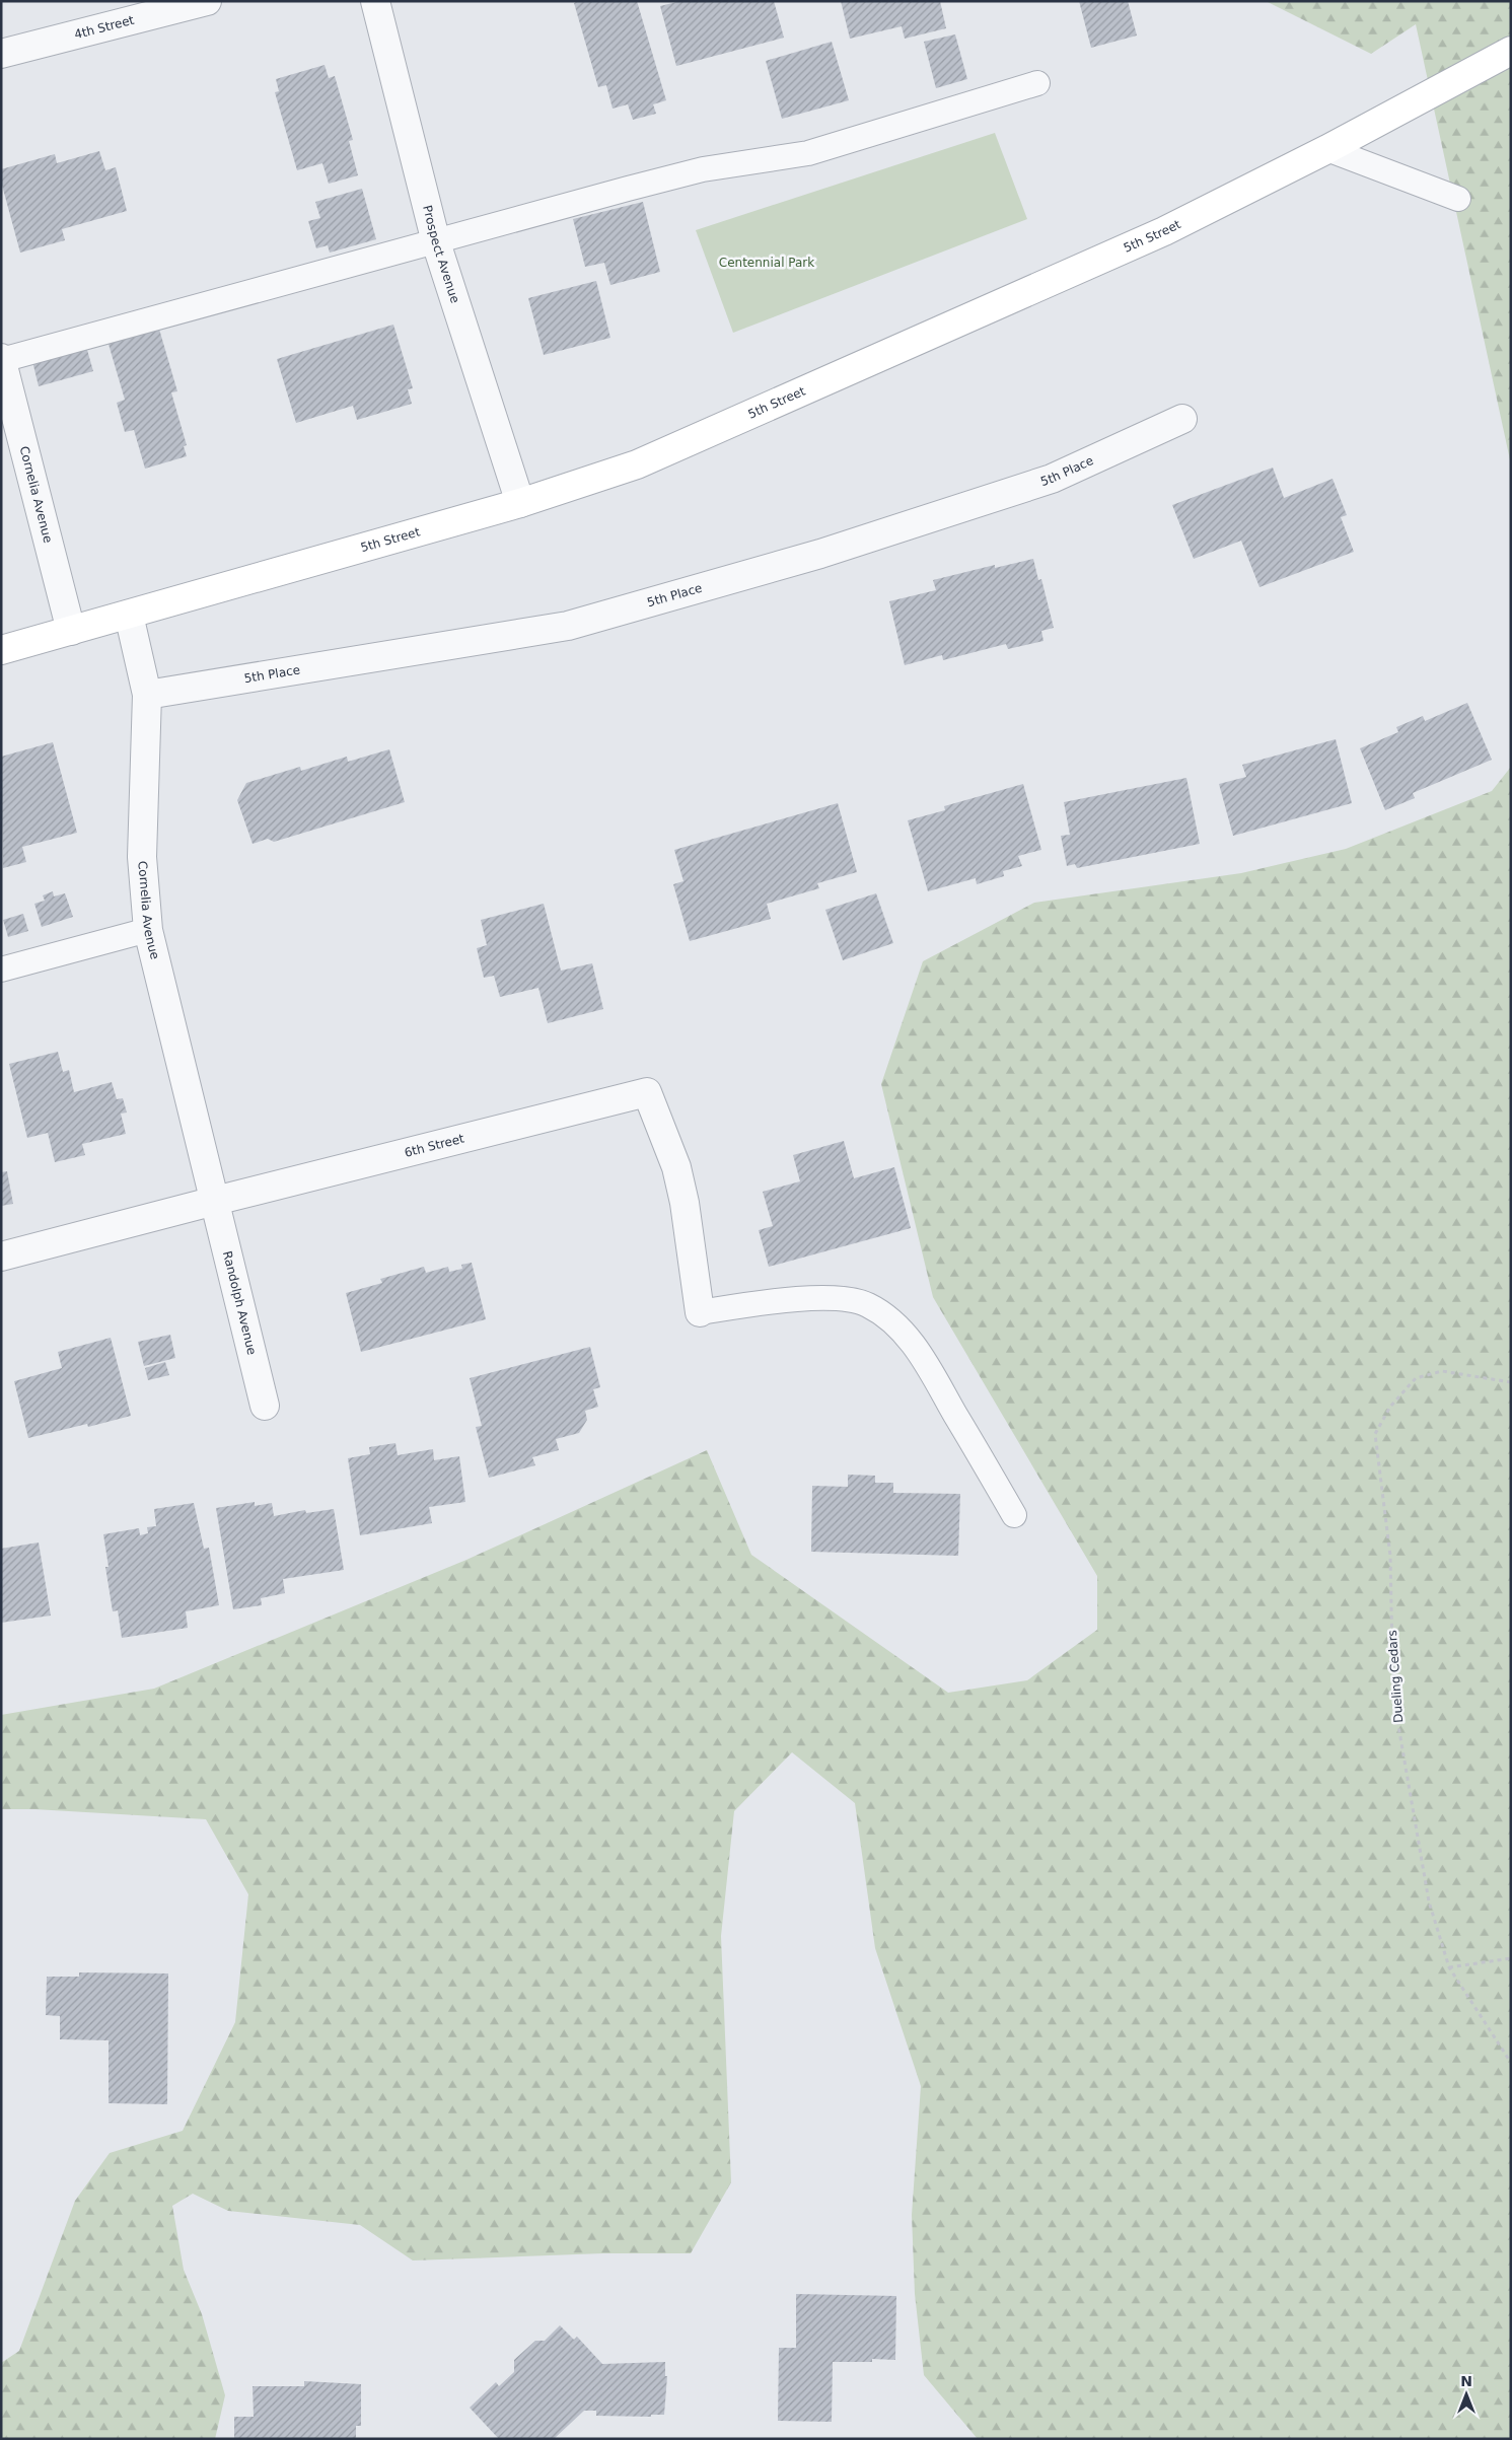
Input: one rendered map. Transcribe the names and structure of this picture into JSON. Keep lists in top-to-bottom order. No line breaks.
{"streets":{"main road":["5th Street"],"street":["4th Street","Prospect Avenue","5th Place","Cornelia Avenue","6th Street","Randolph Avenue"],"path":["Dueling Cedars"]},"crossings":[["5th Street","Prospect Avenue"],["5th Street","Cornelia Avenue"],["5th Place","Cornelia Avenue"],["Cornelia Avenue","6th Street"],["Cornelia Avenue","Randolph Avenue"],["6th Street","Randolph Avenue"]],"parks":["Centennial Park"],"north":"top"}
